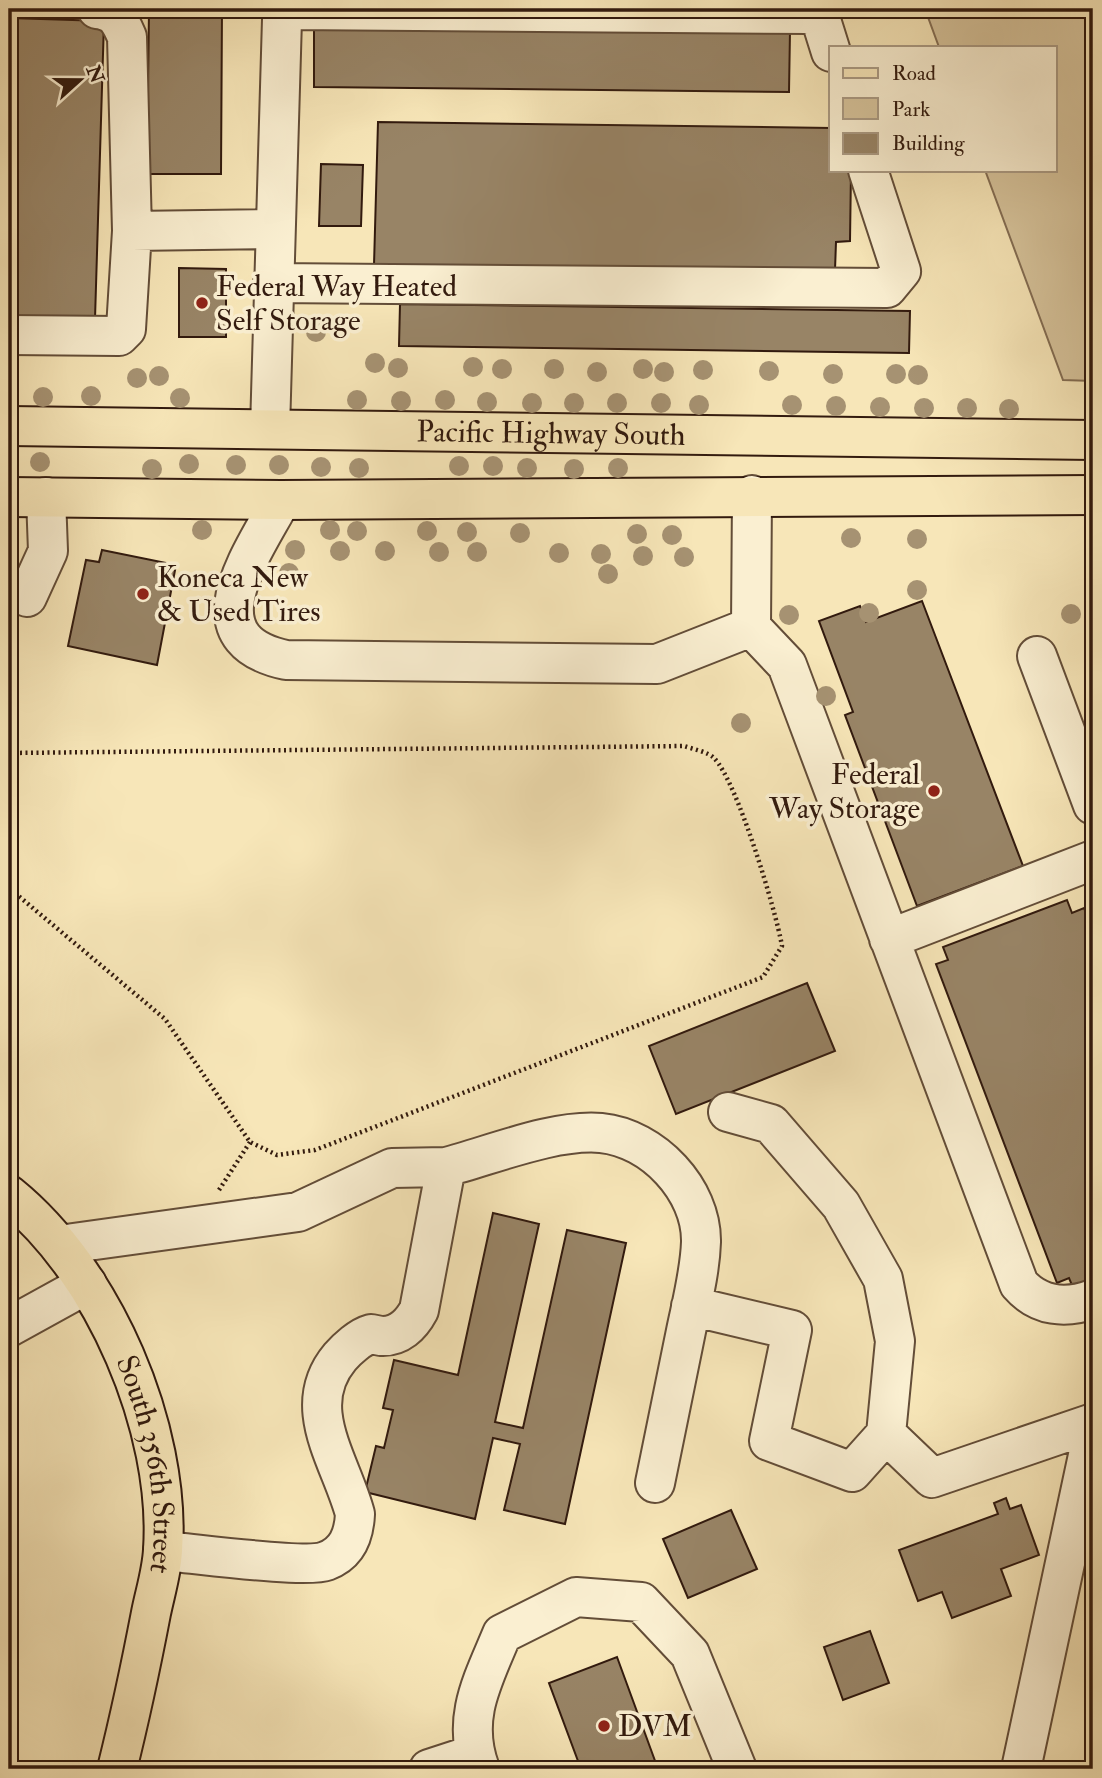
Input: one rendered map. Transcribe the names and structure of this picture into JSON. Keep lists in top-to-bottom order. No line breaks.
{"streets":{"main road":["Pacific Highway South","South 356th Street"]},"places":["Federal Way Heated Self Storage","Koneca New & Used Tires","Federal Way Storage","DVM"],"legend":["Road","Park","Building"],"north":"right"}
